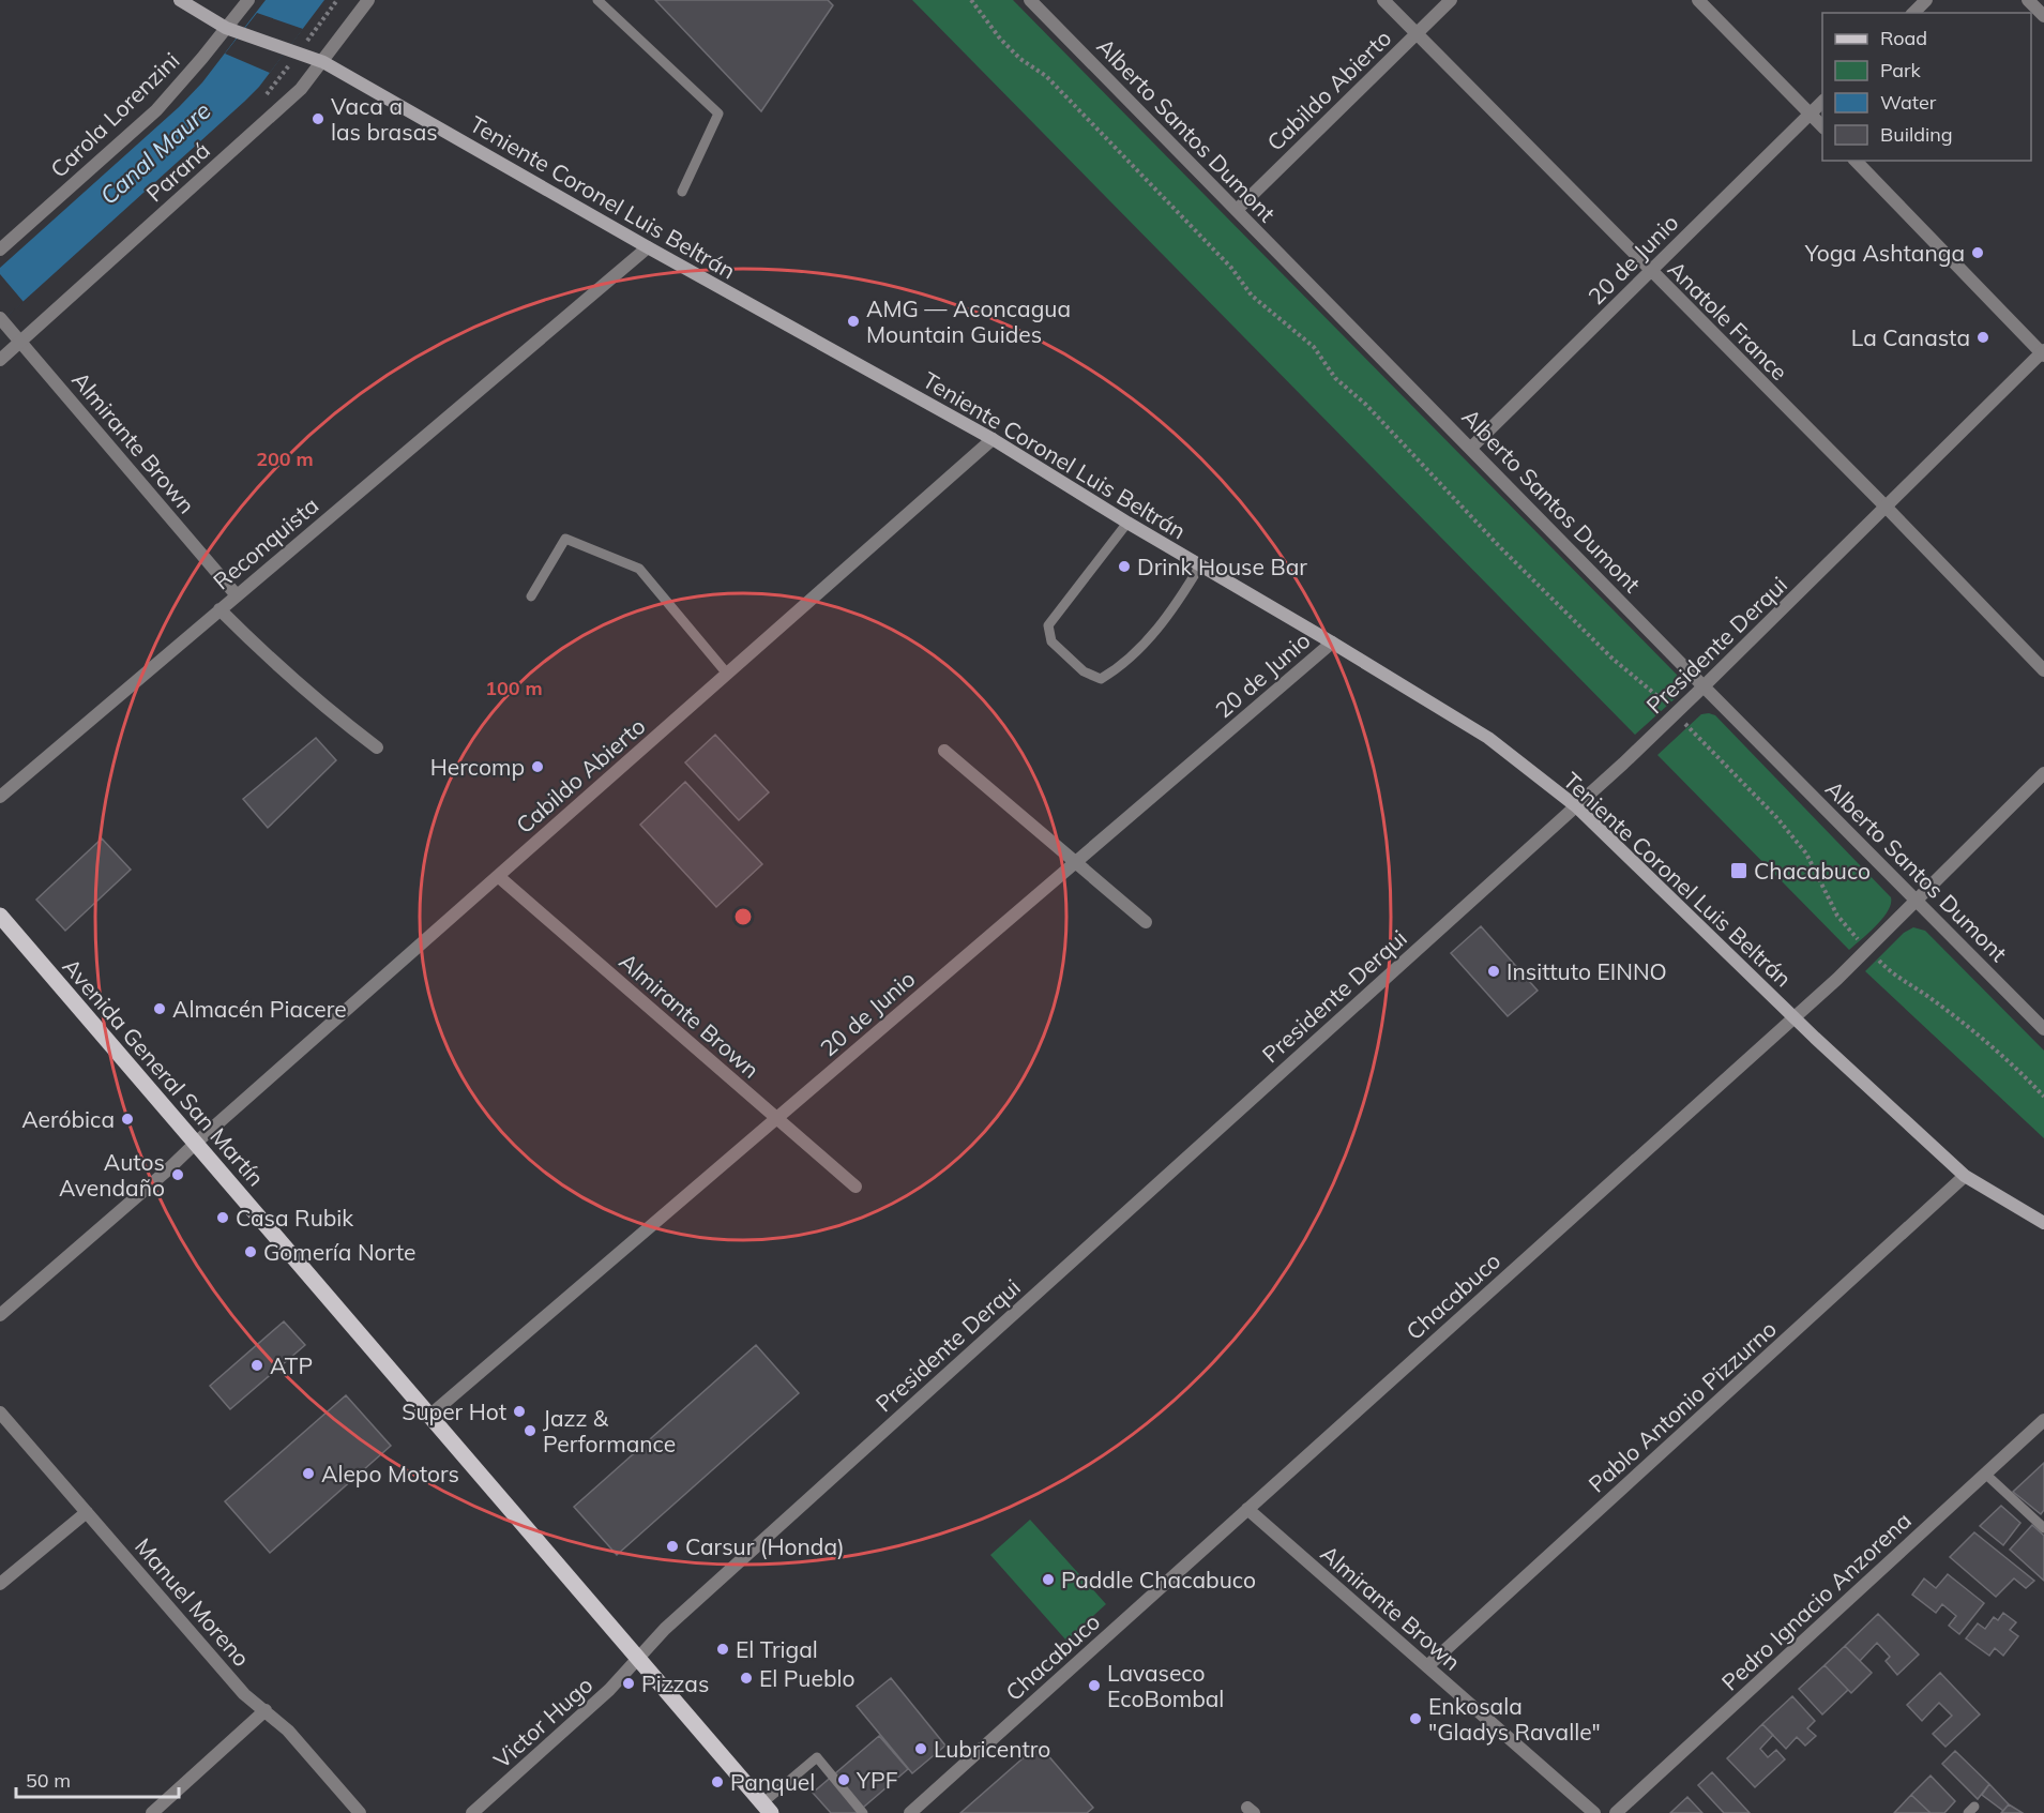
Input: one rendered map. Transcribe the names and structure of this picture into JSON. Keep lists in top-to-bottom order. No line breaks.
{"streets":{"main road":["Teniente Coronel Luis Beltrán","Avenida General San Martín"],"street":["Cabildo Abierto","Carola Lorenzini","Alberto Santos Dumont","Paraná","20 de Junio","Anatole France","Almirante Brown","Reconquista","Presidente Derqui","Chacabuco","Pablo Antonio Pizzurno","Pedro Ignacio Anzorena","Manuel Moreno","Victor Hugo"]},"crossings":[["Cabildo Abierto","Alberto Santos Dumont"],["Cabildo Abierto","Teniente Coronel Luis Beltrán"],["Cabildo Abierto","Anatole France"],["Cabildo Abierto","Almirante Brown"],["Cabildo Abierto","Avenida General San Martín"],["Carola Lorenzini","Teniente Coronel Luis Beltrán"],["Alberto Santos Dumont","20 de Junio"],["Alberto Santos Dumont","Presidente Derqui"],["Alberto Santos Dumont","Chacabuco"],["Paraná","Teniente Coronel Luis Beltrán"],["Paraná","Almirante Brown"],["Teniente Coronel Luis Beltrán","20 de Junio"],["Teniente Coronel Luis Beltrán","Reconquista"],["Teniente Coronel Luis Beltrán","Presidente Derqui"],["Teniente Coronel Luis Beltrán","Chacabuco"],["Teniente Coronel Luis Beltrán","Pablo Antonio Pizzurno"],["20 de Junio","Anatole France"],["20 de Junio","Almirante Brown"],["20 de Junio","Avenida General San Martín"],["Anatole France","Presidente Derqui"],["Almirante Brown","Reconquista"],["Almirante Brown","Chacabuco"],["Almirante Brown","Pablo Antonio Pizzurno"],["Presidente Derqui","Avenida General San Martín"],["Presidente Derqui","Victor Hugo"],["Avenida General San Martín","Victor Hugo"]],"water":["Canal Maure"],"places":{"other":["Vaca a las brasas","Yoga Ashtanga","AMG — Aconcagua Mountain Guides","La Canasta","Drink House Bar","Hercomp","Insittuto EINNO","Almacén Piacere","Aeróbica","Autos Avendaño","Casa Rubik","Gomería Norte","ATP","Super Hot","Jazz & Performance","Alepo Motors","Carsur (Honda)","Paddle Chacabuco","El Trigal","El Pueblo","Pizzas","Lavaseco EcoBombal","Enkosala \"Gladys Ravalle\"","Lubricentro","YPF","Panquel"],"transit":["Chacabuco"]},"legend":["Road","Park","Water","Building"],"scale_bar":"50 m","rings":["200 m","100 m"]}
